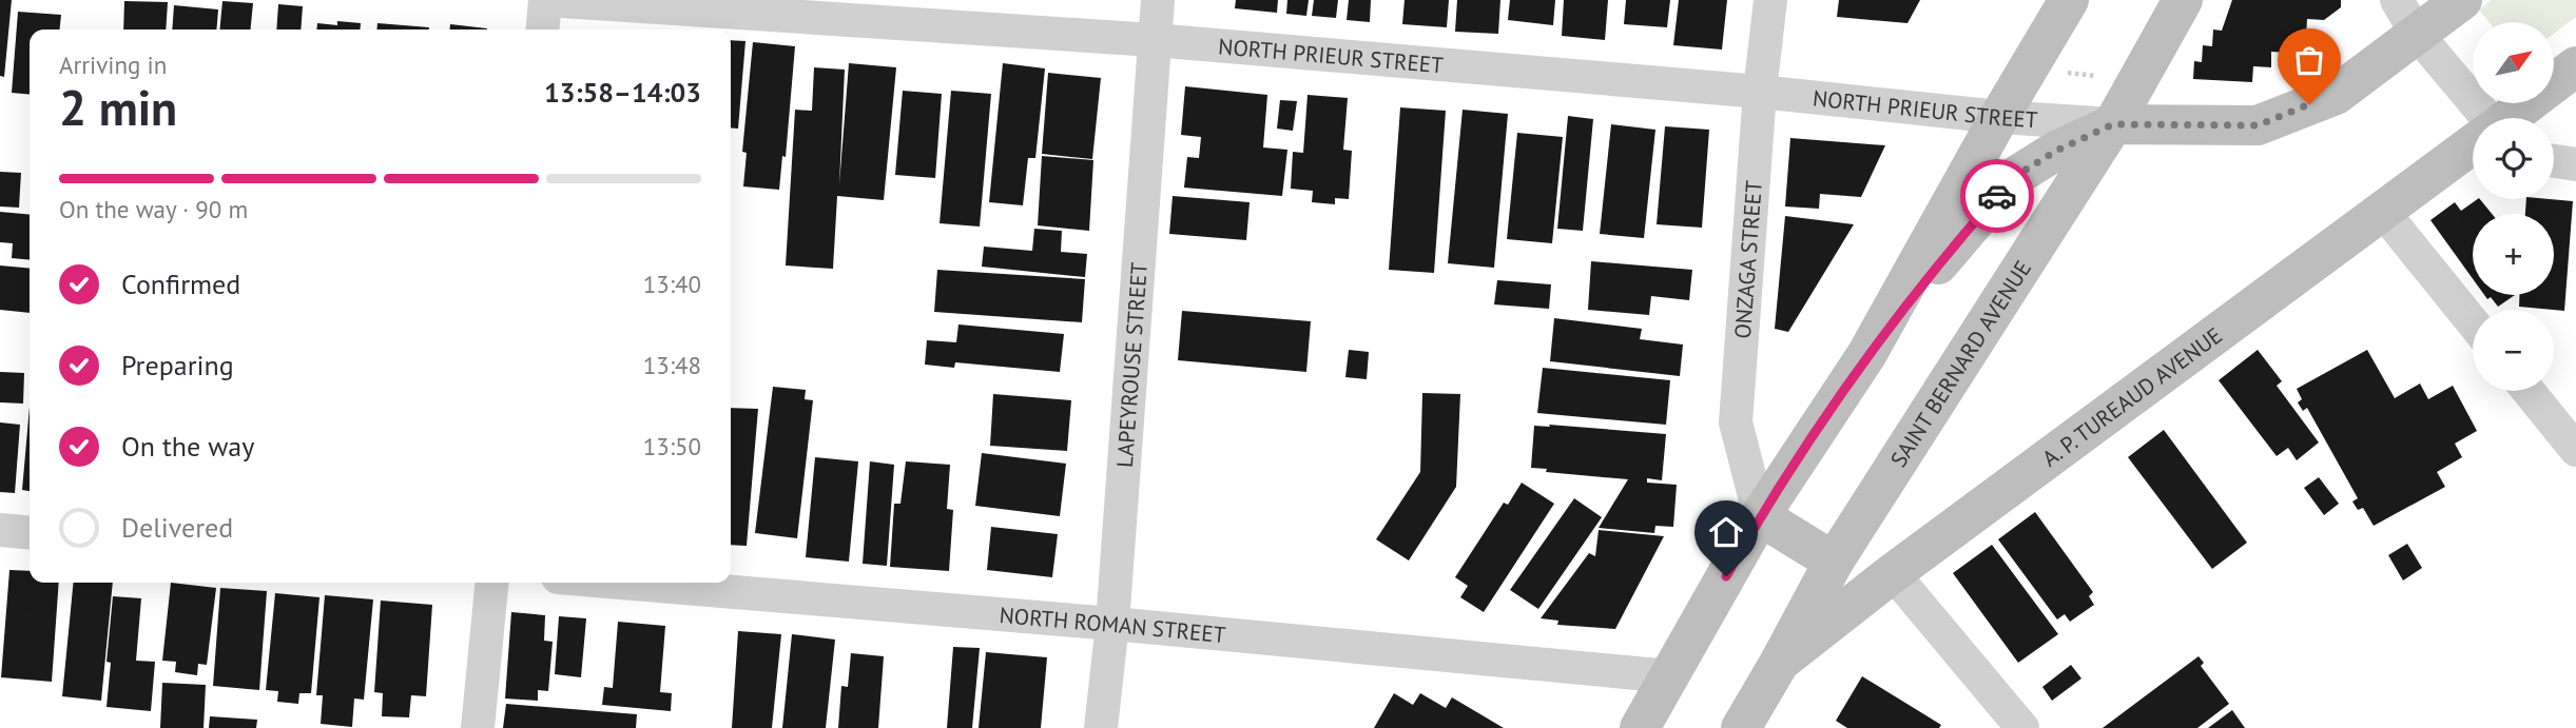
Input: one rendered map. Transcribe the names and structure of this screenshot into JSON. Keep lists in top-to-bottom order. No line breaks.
{"streets":{"street":["NORTH PRIEUR STREET","ONZAGA STREET","SAINT BERNARD AVENUE","LAPEYROUSE STREET","A. P. TUREAUD AVENUE","NORTH ROMAN STREET"]},"crossings":[["NORTH PRIEUR STREET","ONZAGA STREET"],["NORTH PRIEUR STREET","SAINT BERNARD AVENUE"],["NORTH PRIEUR STREET","LAPEYROUSE STREET"],["SAINT BERNARD AVENUE","A. P. TUREAUD AVENUE"],["LAPEYROUSE STREET","NORTH ROMAN STREET"]],"north":"top right","page":{"map_buttons":["+","−"],"heading":["2 min","Arriving in","13:58–14:03"],"bar":"On the way · 90 m","list":[["Confirmed","13:40"],["Preparing","13:48"],["On the way","13:50"],"Delivered"]}}
